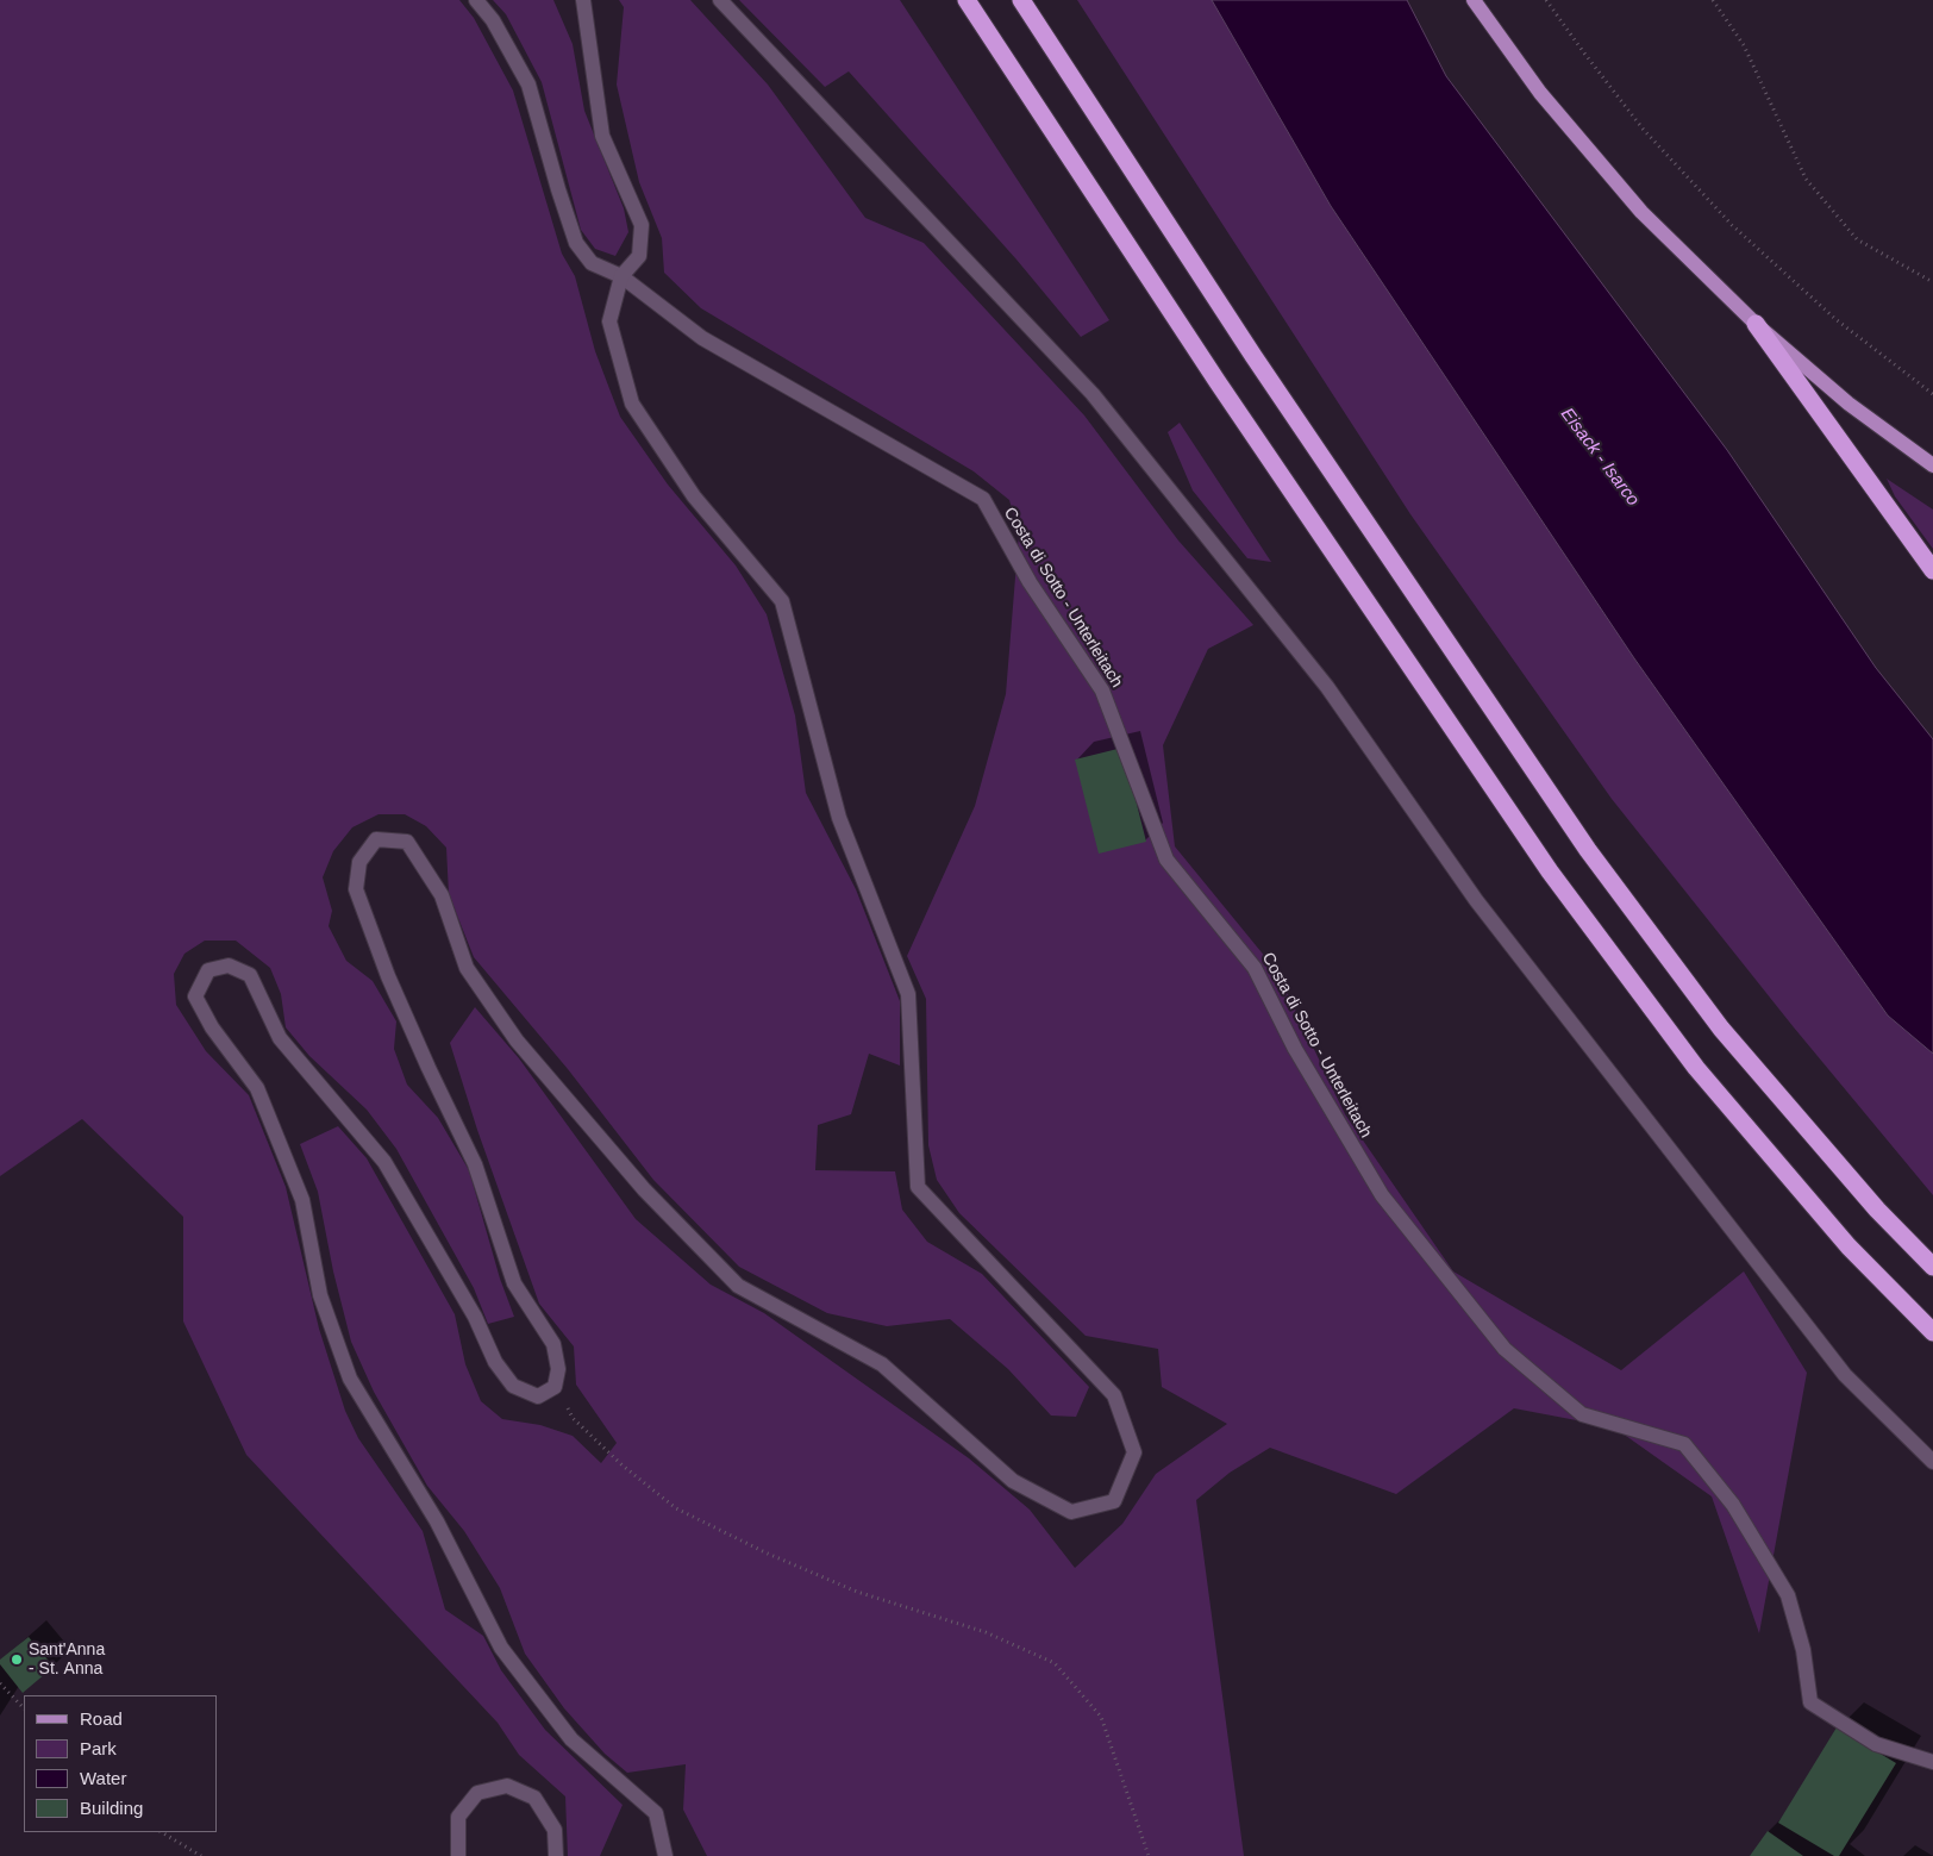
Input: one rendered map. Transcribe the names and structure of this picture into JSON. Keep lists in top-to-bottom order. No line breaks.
{"streets":{"street":["Costa di Sotto - Unterleitach"]},"water":["Eisack - Isarco"],"places":["Sant'Anna - St. Anna"],"legend":["Road","Park","Water","Building"]}
